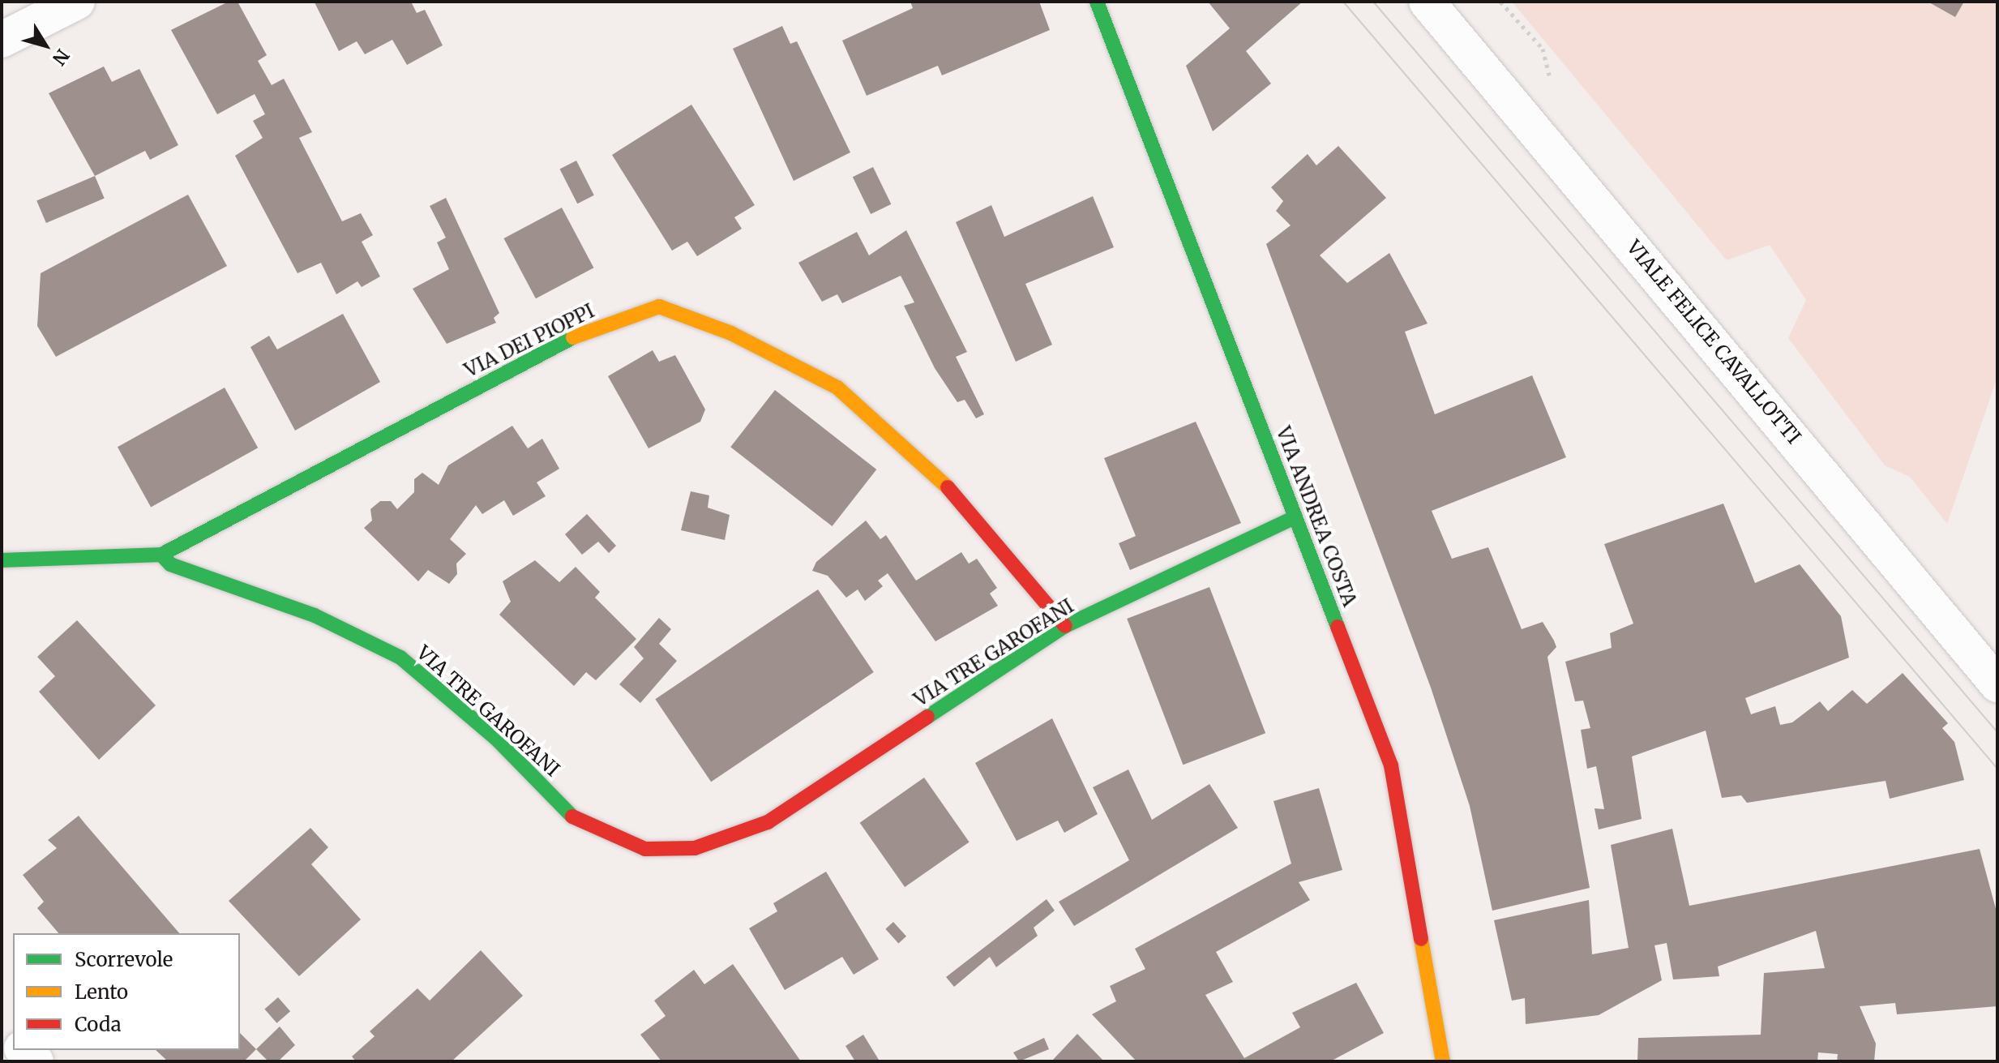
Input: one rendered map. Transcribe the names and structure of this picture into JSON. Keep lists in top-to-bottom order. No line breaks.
{"streets":{"street":["VIA DEI PIOPPI","VIALE FELICE CAVALLOTTI","VIA ANDREA COSTA","VIA TRE GAROFANI"]},"crossings":[["VIA DEI PIOPPI","VIA TRE GAROFANI"],["VIA ANDREA COSTA","VIA TRE GAROFANI"]],"legend":["Scorrevole","Lento","Coda"],"north":"bottom right"}
